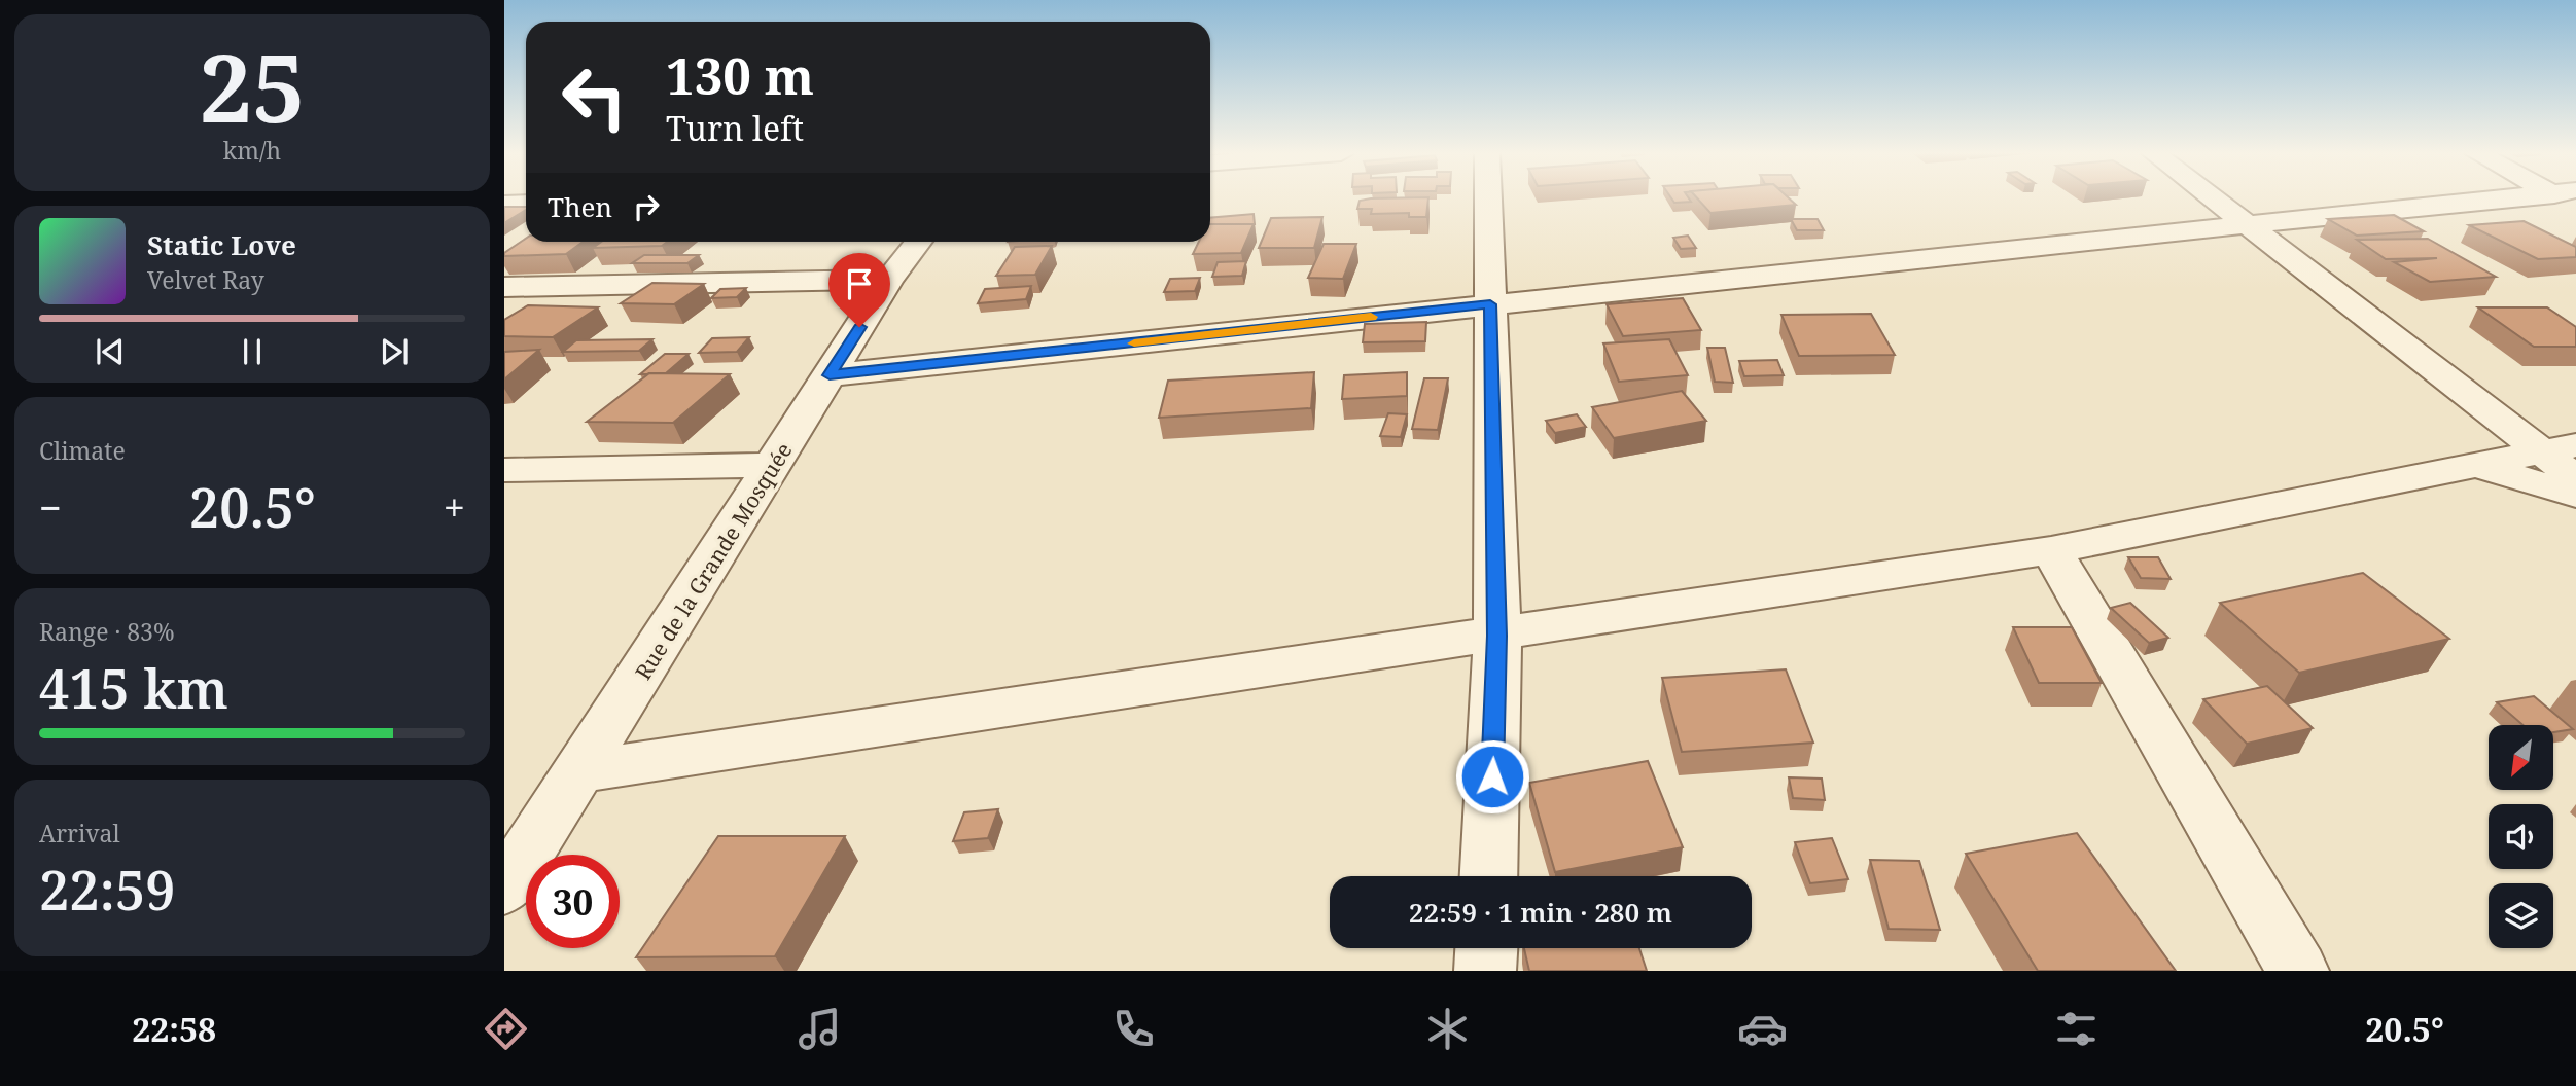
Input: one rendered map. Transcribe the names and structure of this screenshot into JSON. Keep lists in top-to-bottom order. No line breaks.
{"streets":{"street":["Rue de la Grande Mosquée"]},"north":"bottom left","page":{"tile":[["25","km/h"],"Climate",["Range · 83%","415 km"],["Arrival","22:59"]],"turn":["130 m","Turn left"],"then":"Then","song":["Static Love","Velvet Ray"],"heat":["−","20.5°","+"],"limit":"30","trip":"22:59 · 1 min · 280 m","tabs":["22:58","20.5°"]}}
